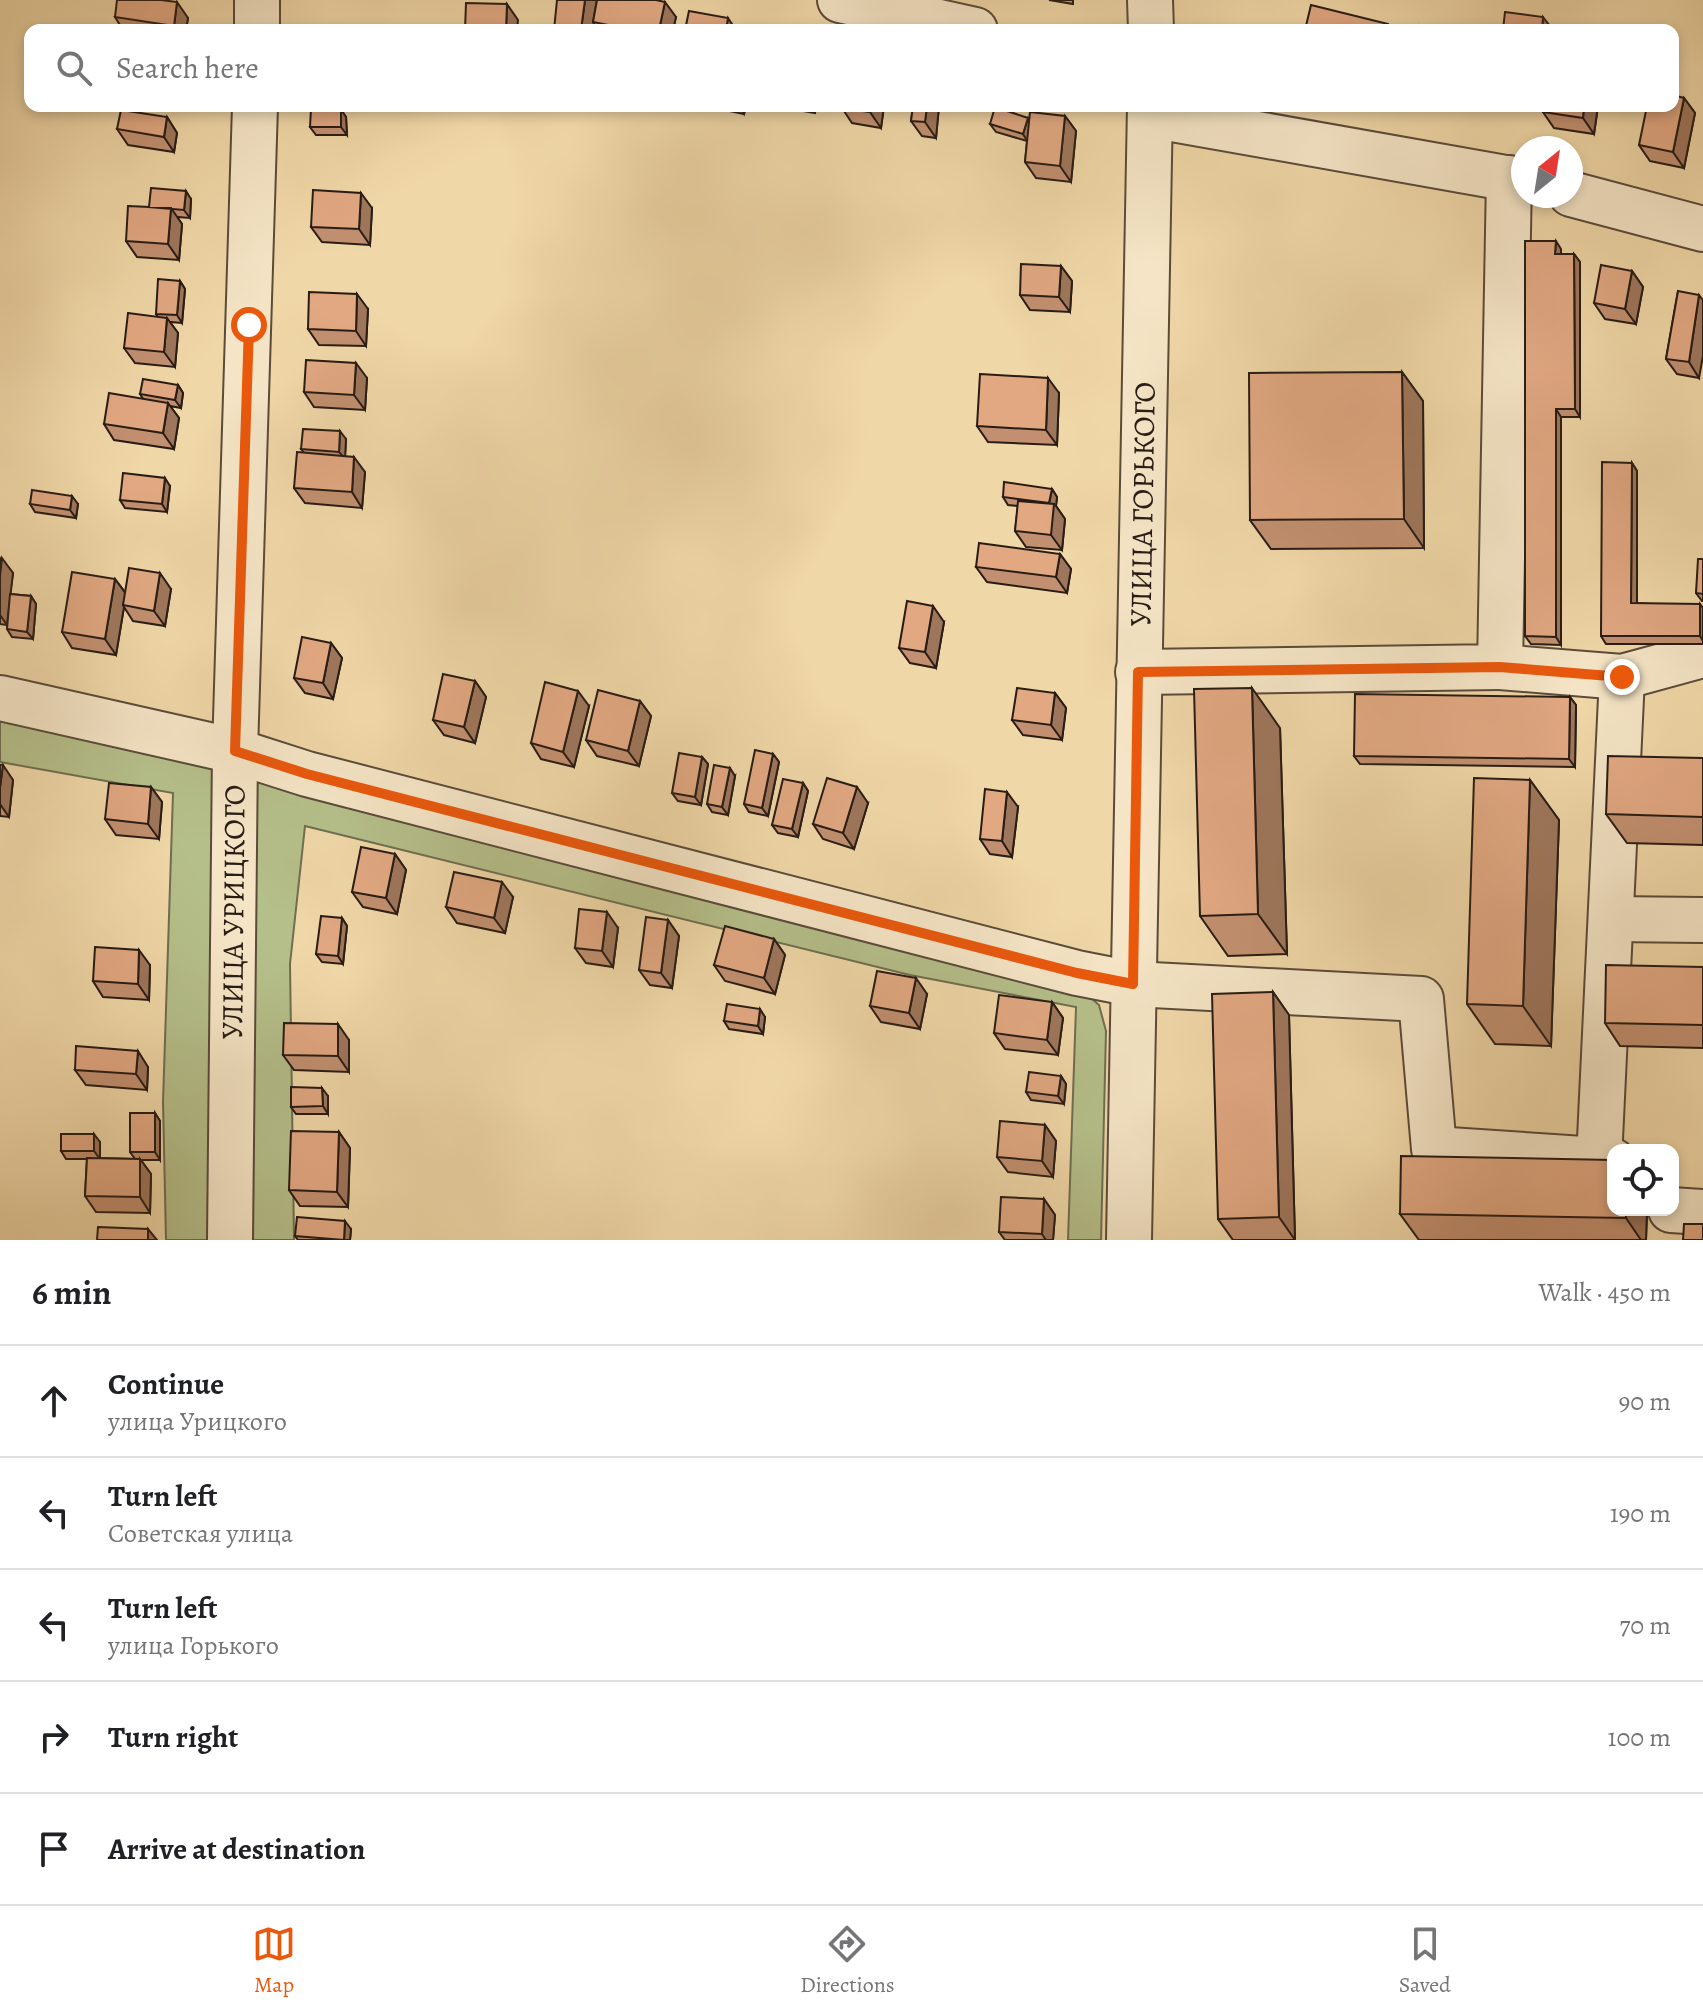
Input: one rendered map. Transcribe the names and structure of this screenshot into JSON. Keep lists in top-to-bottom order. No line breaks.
{"streets":{"street":["УЛИЦА ГОРЬКОГО","УЛИЦА УРИЦКОГО"]},"north":"top right","page":{"search":"Search here","heading":["6 min","Walk · 450 m"],"list":[["Continue","улица Урицкого","90 m"],["Turn left","Советская улица","190 m"],["Turn left","улица Горького","70 m"],["Turn right","100 m"],"Arrive at destination"],"nav":["Map","Directions","Saved"]}}
